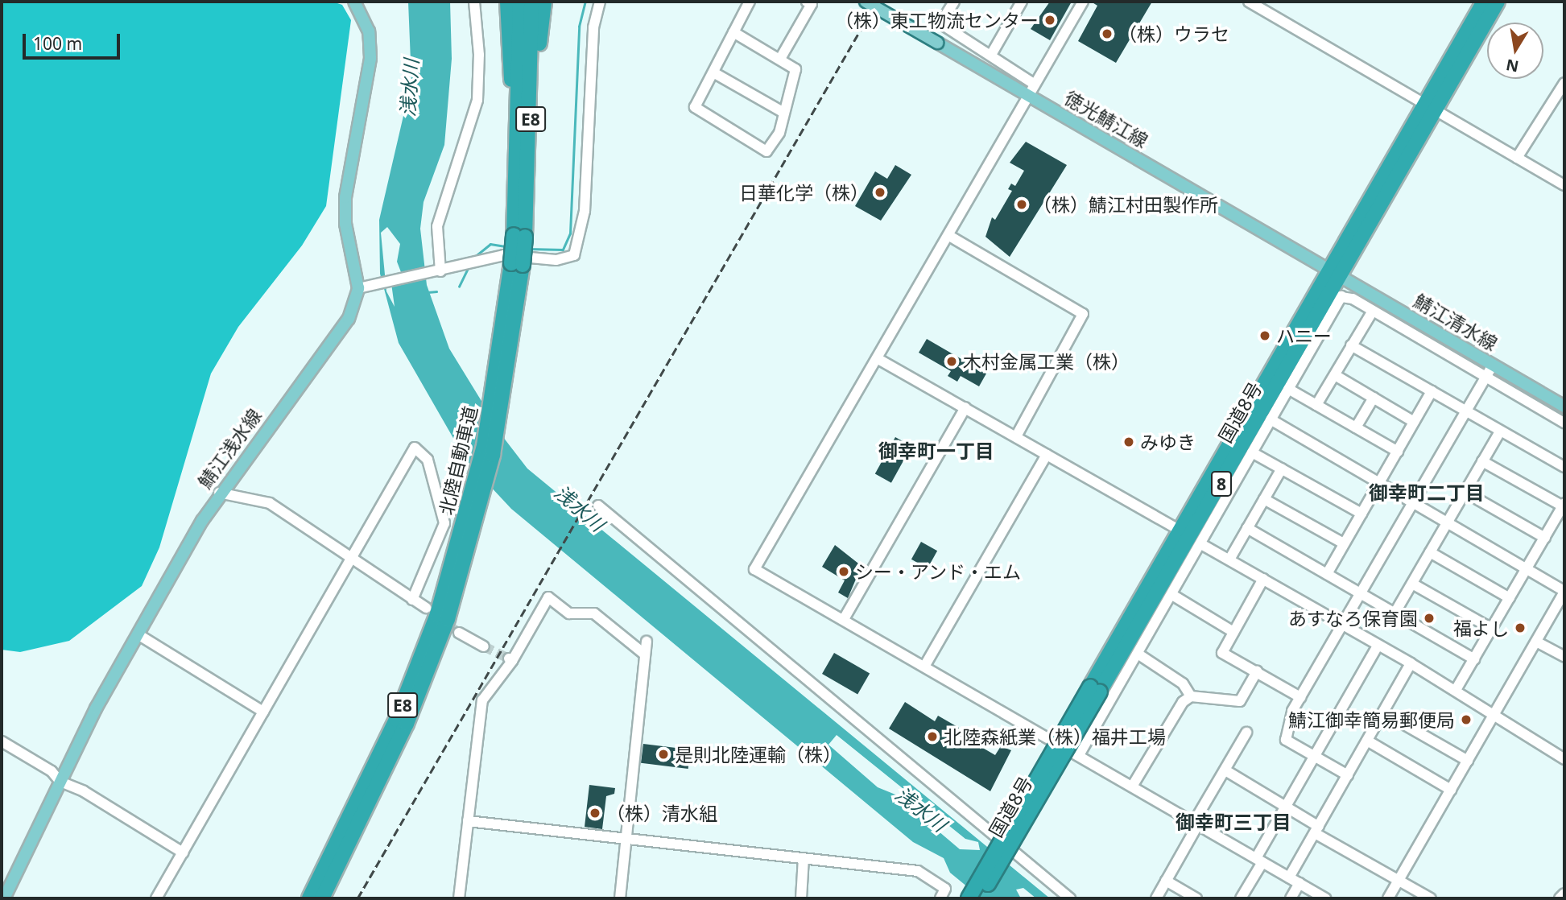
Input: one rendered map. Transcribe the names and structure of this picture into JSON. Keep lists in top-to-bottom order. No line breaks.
{"streets":{"highway":["E8","国道8号","北陸自動車道","8"],"main road":["徳光鯖江線","鯖江清水線","鯖江浅水線"]},"crossings":[["徳光鯖江線","鯖江清水線"],["徳光鯖江線","国道8号"],["鯖江清水線","国道8号"]],"districts":["御幸町一丁目","御幸町二丁目","御幸町三丁目"],"water":["浅水川"],"places":["（株）東工物流センター","（株）ウラセ","日華化学（株）","（株）鯖江村田製作所","ハニー","木村金属工業（株）","みゆき","シー・アンド・エム","あすなろ保育園","福よし","鯖江御幸簡易郵便局","北陸森紙業（株）福井工場","是則北陸運輸（株）","（株）清水組"],"scale_bar":"100 m","north":"bottom"}
